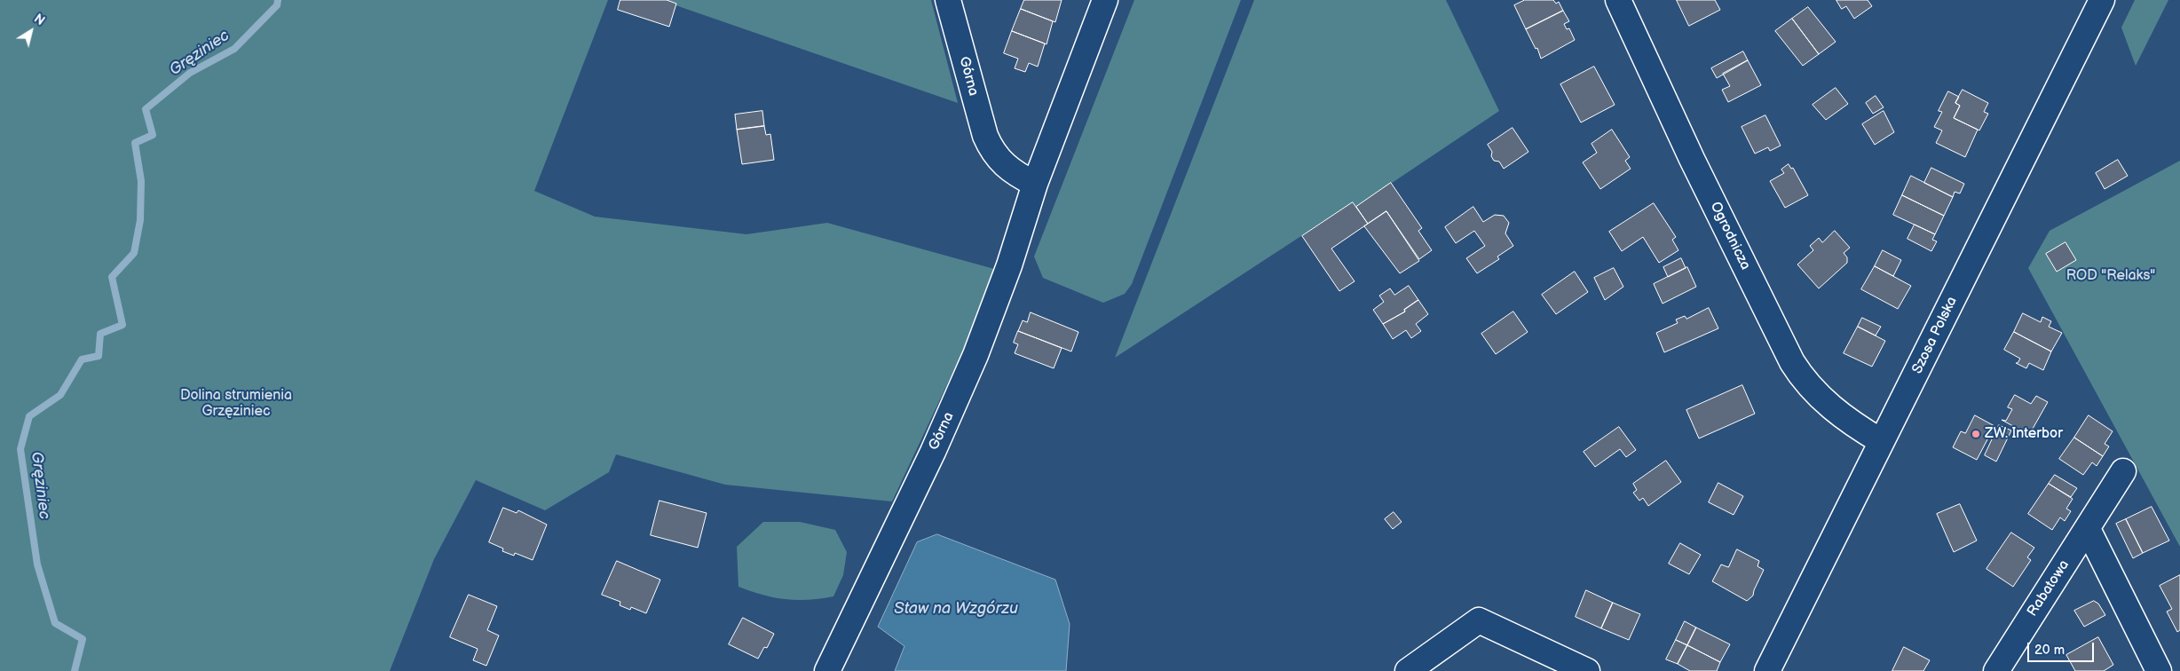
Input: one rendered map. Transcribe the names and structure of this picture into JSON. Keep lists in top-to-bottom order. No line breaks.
{"streets":{"street":["Górna","Ogrodnicza","Szosa Polska","Rabatowa"]},"crossings":[["Ogrodnicza","Szosa Polska"]],"water":["Gręziniec","Staw na Wzgórzu"],"parks":["ROD \"Relaks\"","Dolina strumienia Grzęziniec"],"places":["ZW. Interbor"],"scale_bar":"20 m","north":"top right"}
